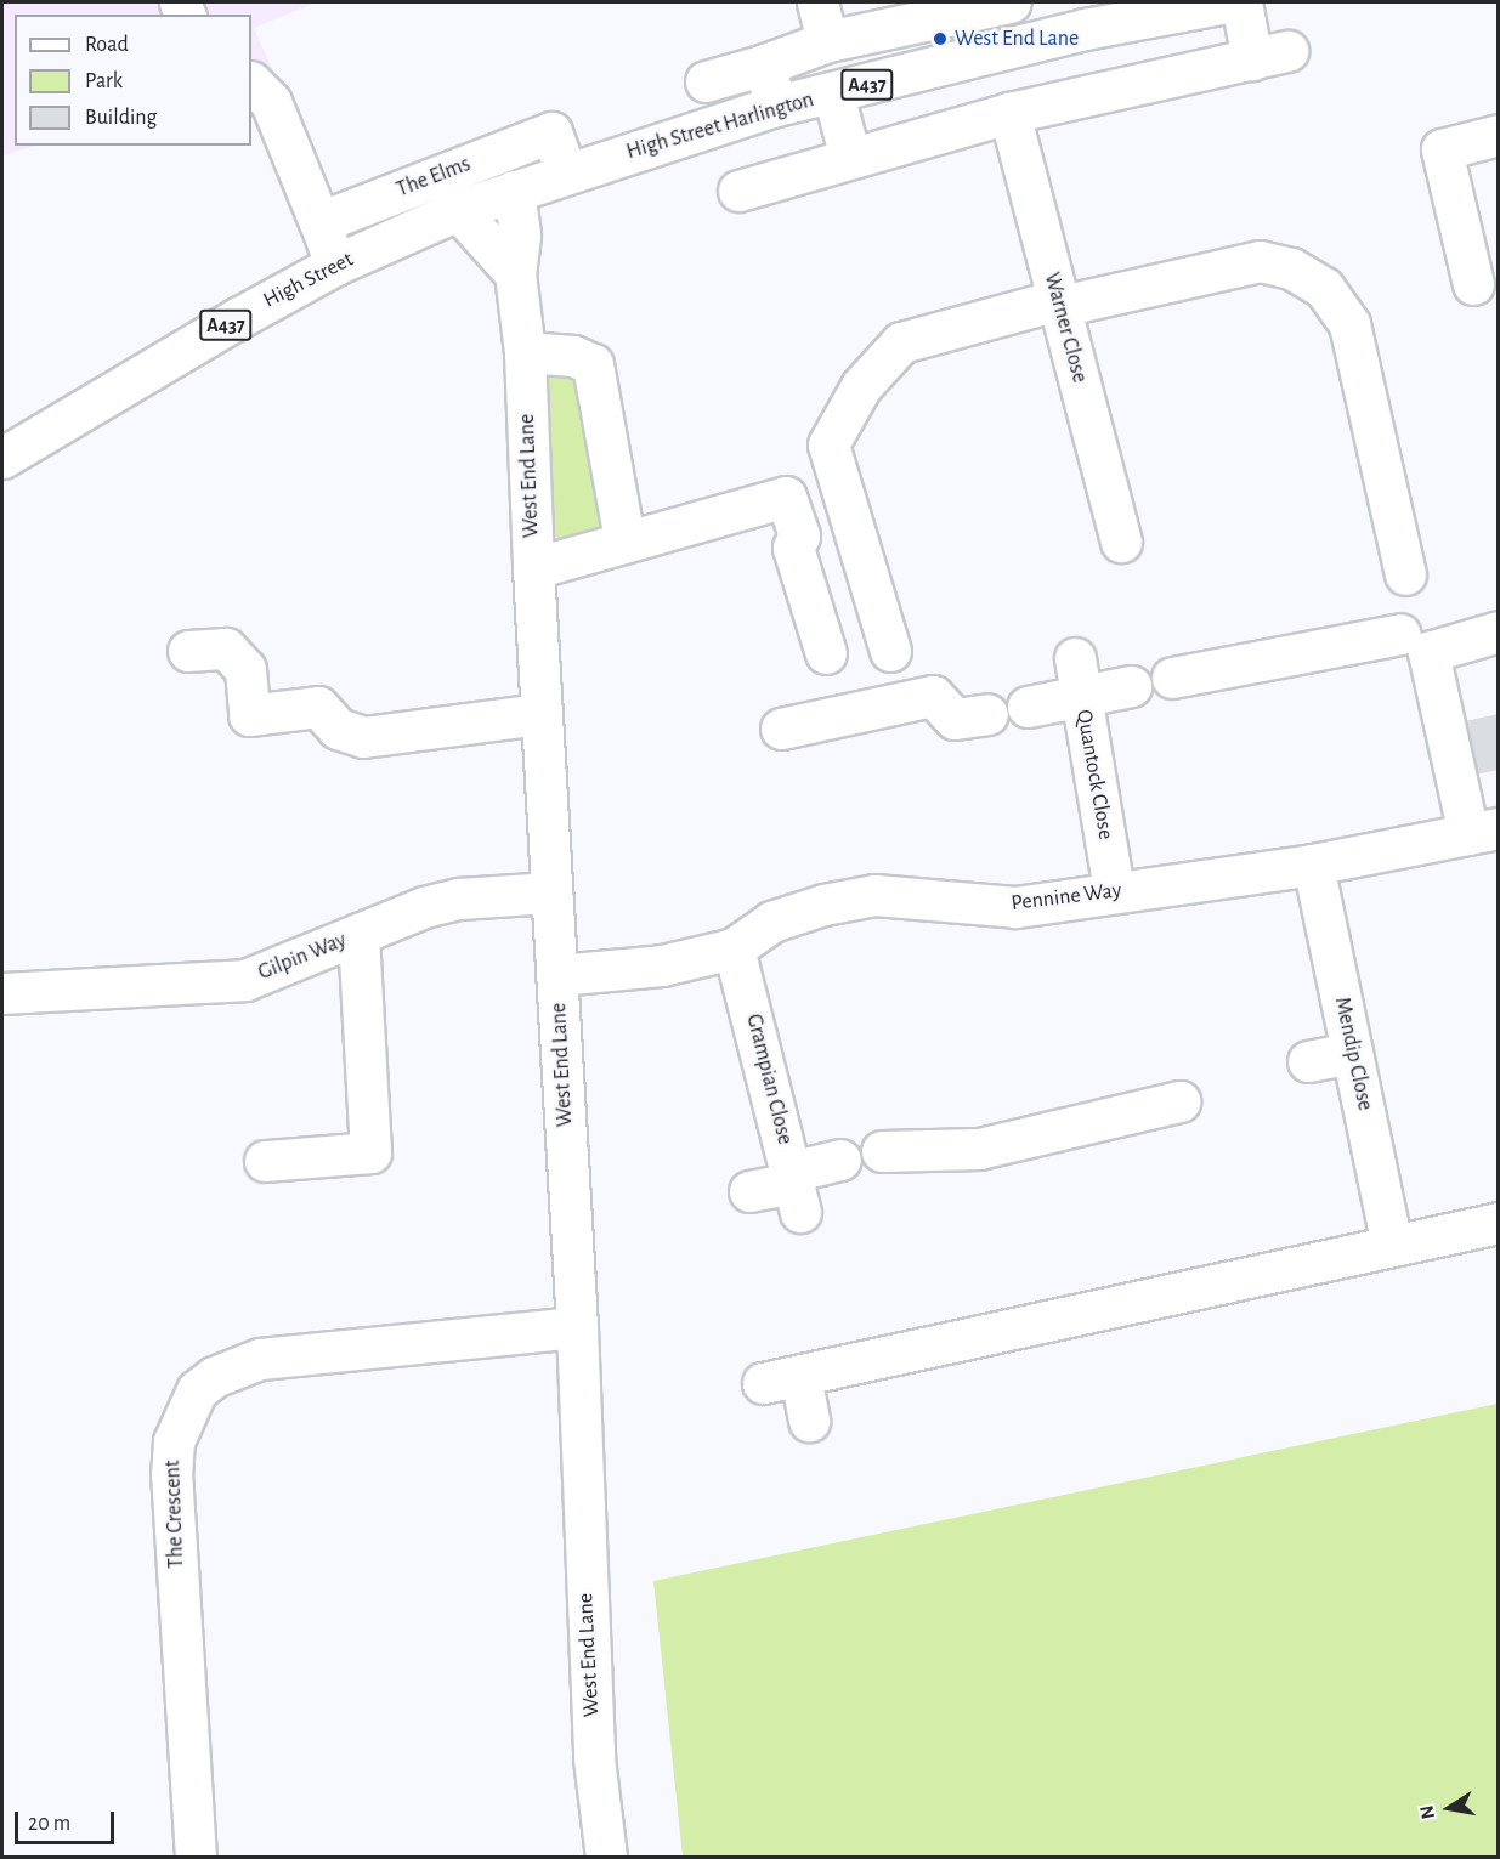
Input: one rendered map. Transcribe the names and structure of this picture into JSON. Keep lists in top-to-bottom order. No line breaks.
{"streets":{"street":["A437","High Street Harlington","The Elms","High Street","Warner Close","West End Lane","Quantock Close","Pennine Way","Gilpin Way","Mendip Close","Grampian Close","The Crescent"]},"crossings":[["High Street Harlington","The Elms"],["High Street Harlington","High Street"],["High Street Harlington","West End Lane"],["High Street","West End Lane"],["West End Lane","Pennine Way"],["West End Lane","Gilpin Way"],["West End Lane","The Crescent"],["Quantock Close","Pennine Way"],["Pennine Way","Mendip Close"],["Pennine Way","Grampian Close"]],"places":["West End Lane"],"legend":["Road","Park","Building"],"scale_bar":"20 m","north":"left"}
